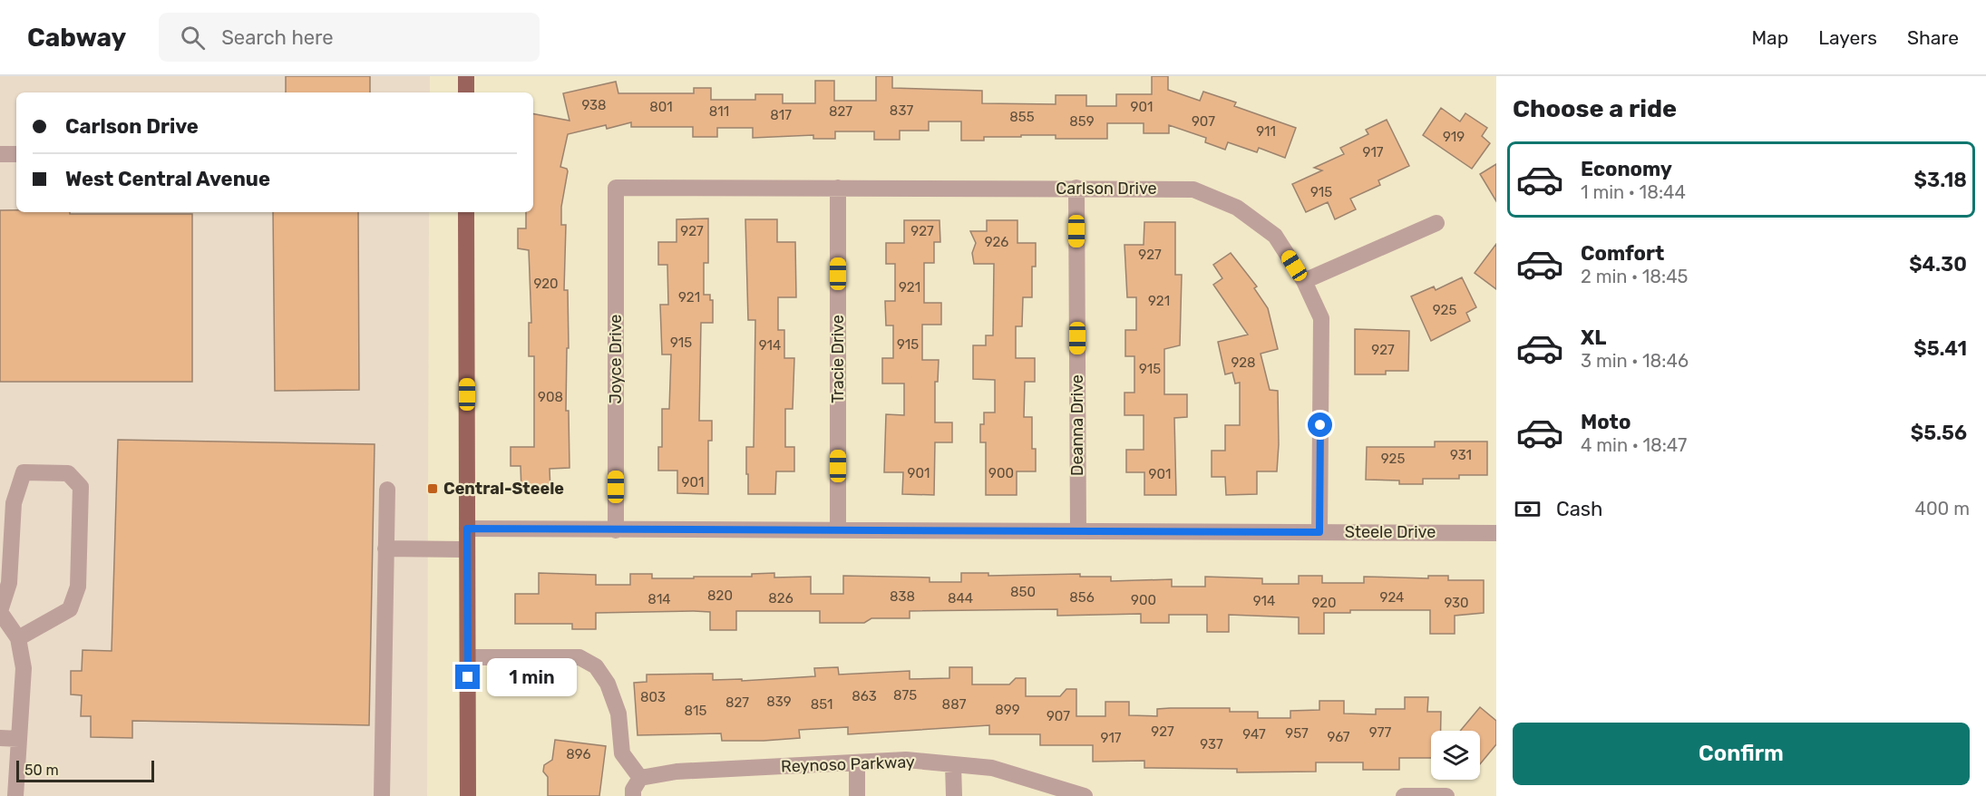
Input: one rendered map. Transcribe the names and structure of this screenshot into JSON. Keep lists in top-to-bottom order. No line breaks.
{"streets":{"street":["Carlson Drive","Joyce Drive","Tracie Drive","Deanna Drive","Steele Drive","Reynoso Parkway"]},"crossings":[["Carlson Drive","Joyce Drive"],["Carlson Drive","Tracie Drive"],["Carlson Drive","Deanna Drive"],["Carlson Drive","Steele Drive"],["Joyce Drive","Steele Drive"],["Tracie Drive","Steele Drive"],["Deanna Drive","Steele Drive"]],"places":{"transit":["Central-Steele"]},"house_numbers":["938","801","901","837","811","827","817","855","859","907","911","919","917","915","927","927","926","927","920","921","921","921","925","915","915","914","927","928","915","908","931","925","901","900","901","901","850","820","838","856","924","826","844","814","900","914","920","930","875","863","803","839","827","851","887","899","815","907","927","977","957","947","967","917","937","896"],"scale_bar":"50 m","page":{"header":"Cabway","search":"Search here","nav":["Map","Layers","Share"],"heading":"Choose a ride","banner":["Carlson Drive","West Central Avenue"],"list":[{"name":"Economy","note":"1 min · 18:44","value":"$3.18"},{"name":"Comfort","note":"2 min · 18:45","value":"$4.30"},{"name":"XL","note":"3 min · 18:46","value":"$5.41"},{"name":"Moto","note":"4 min · 18:47","value":"$5.56"}],"pay":["Cash","400 m"],"bubble":"1 min","buttons":"Confirm","scale":"50 m"}}
